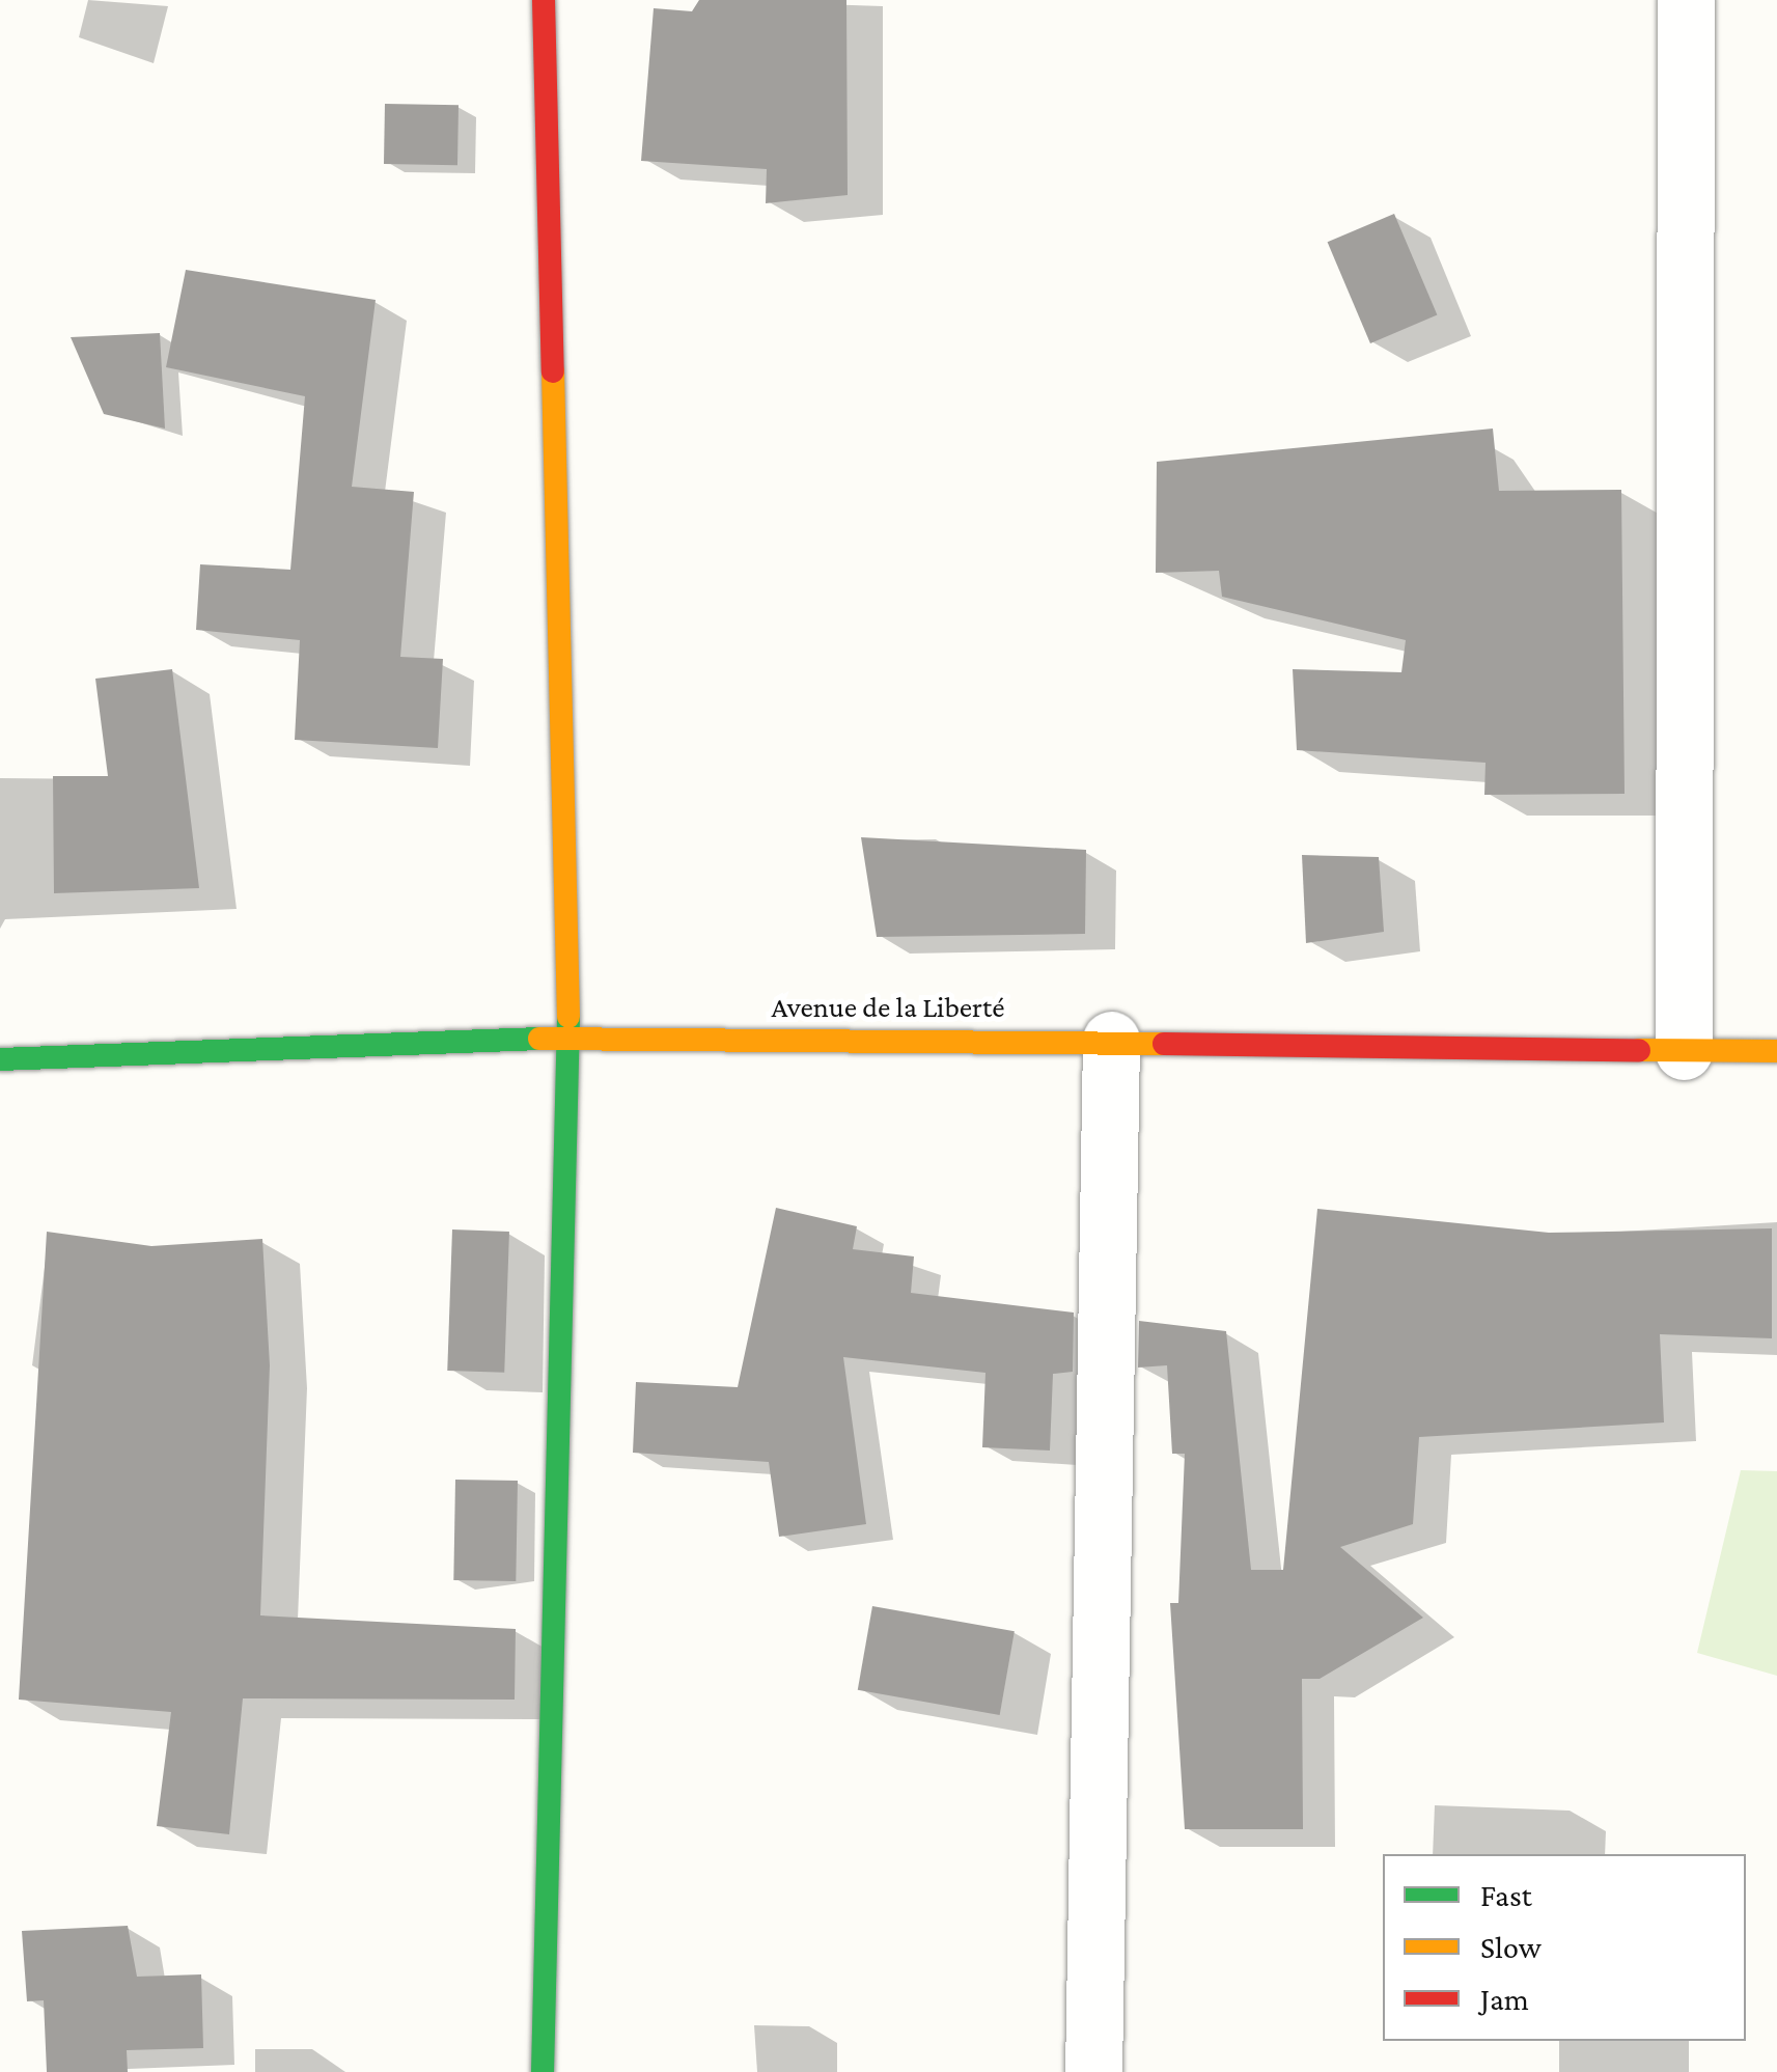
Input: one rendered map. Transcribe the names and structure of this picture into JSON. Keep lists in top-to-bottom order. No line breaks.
{"streets":{"street":["Avenue de la Liberté"]},"legend":["Fast","Slow","Jam"]}
